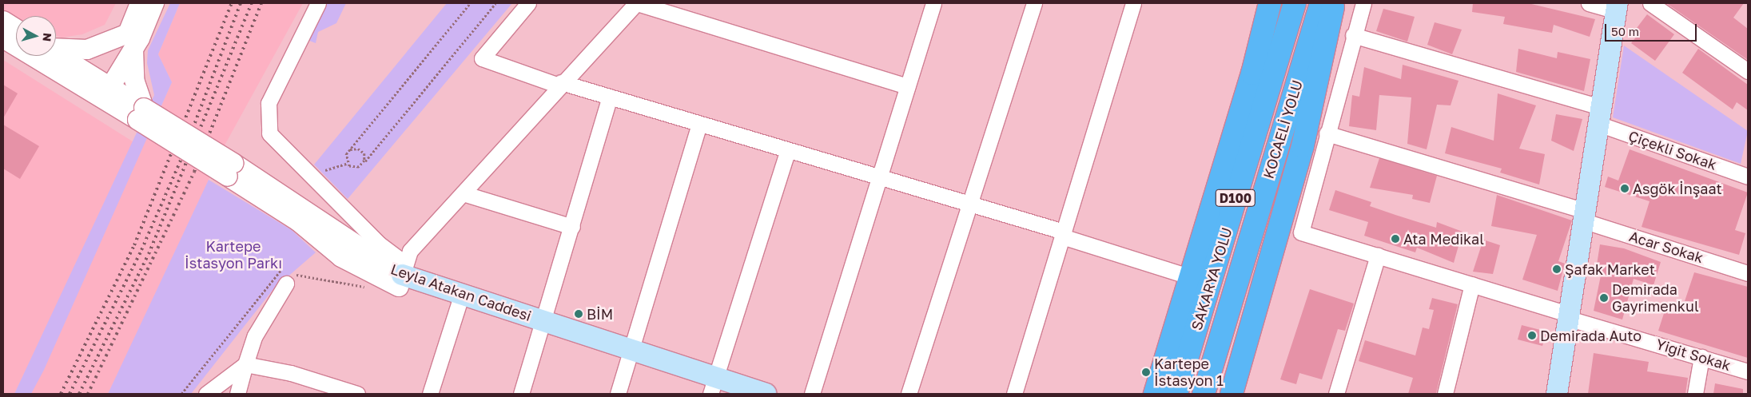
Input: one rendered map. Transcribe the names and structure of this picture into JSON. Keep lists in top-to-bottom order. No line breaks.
{"streets":{"highway":["KOCAELİ YOLU","D100","SAKARYA YOLU"],"main road":["Leyla Atakan Caddesi"],"street":["Çiçekli Sokak","Acar Sokak","Yiğit Sokak"]},"crossings":[["Acar Sokak","Yiğit Sokak"]],"parks":["Kartepe İstasyon Parkı"],"places":["Asgök İnşaat","Ata Medikal","Şafak Market","Demirada Gayrimenkul","BİM","Demirada Auto","Kartepe İstasyon 1"],"scale_bar":"50 m","north":"right"}
